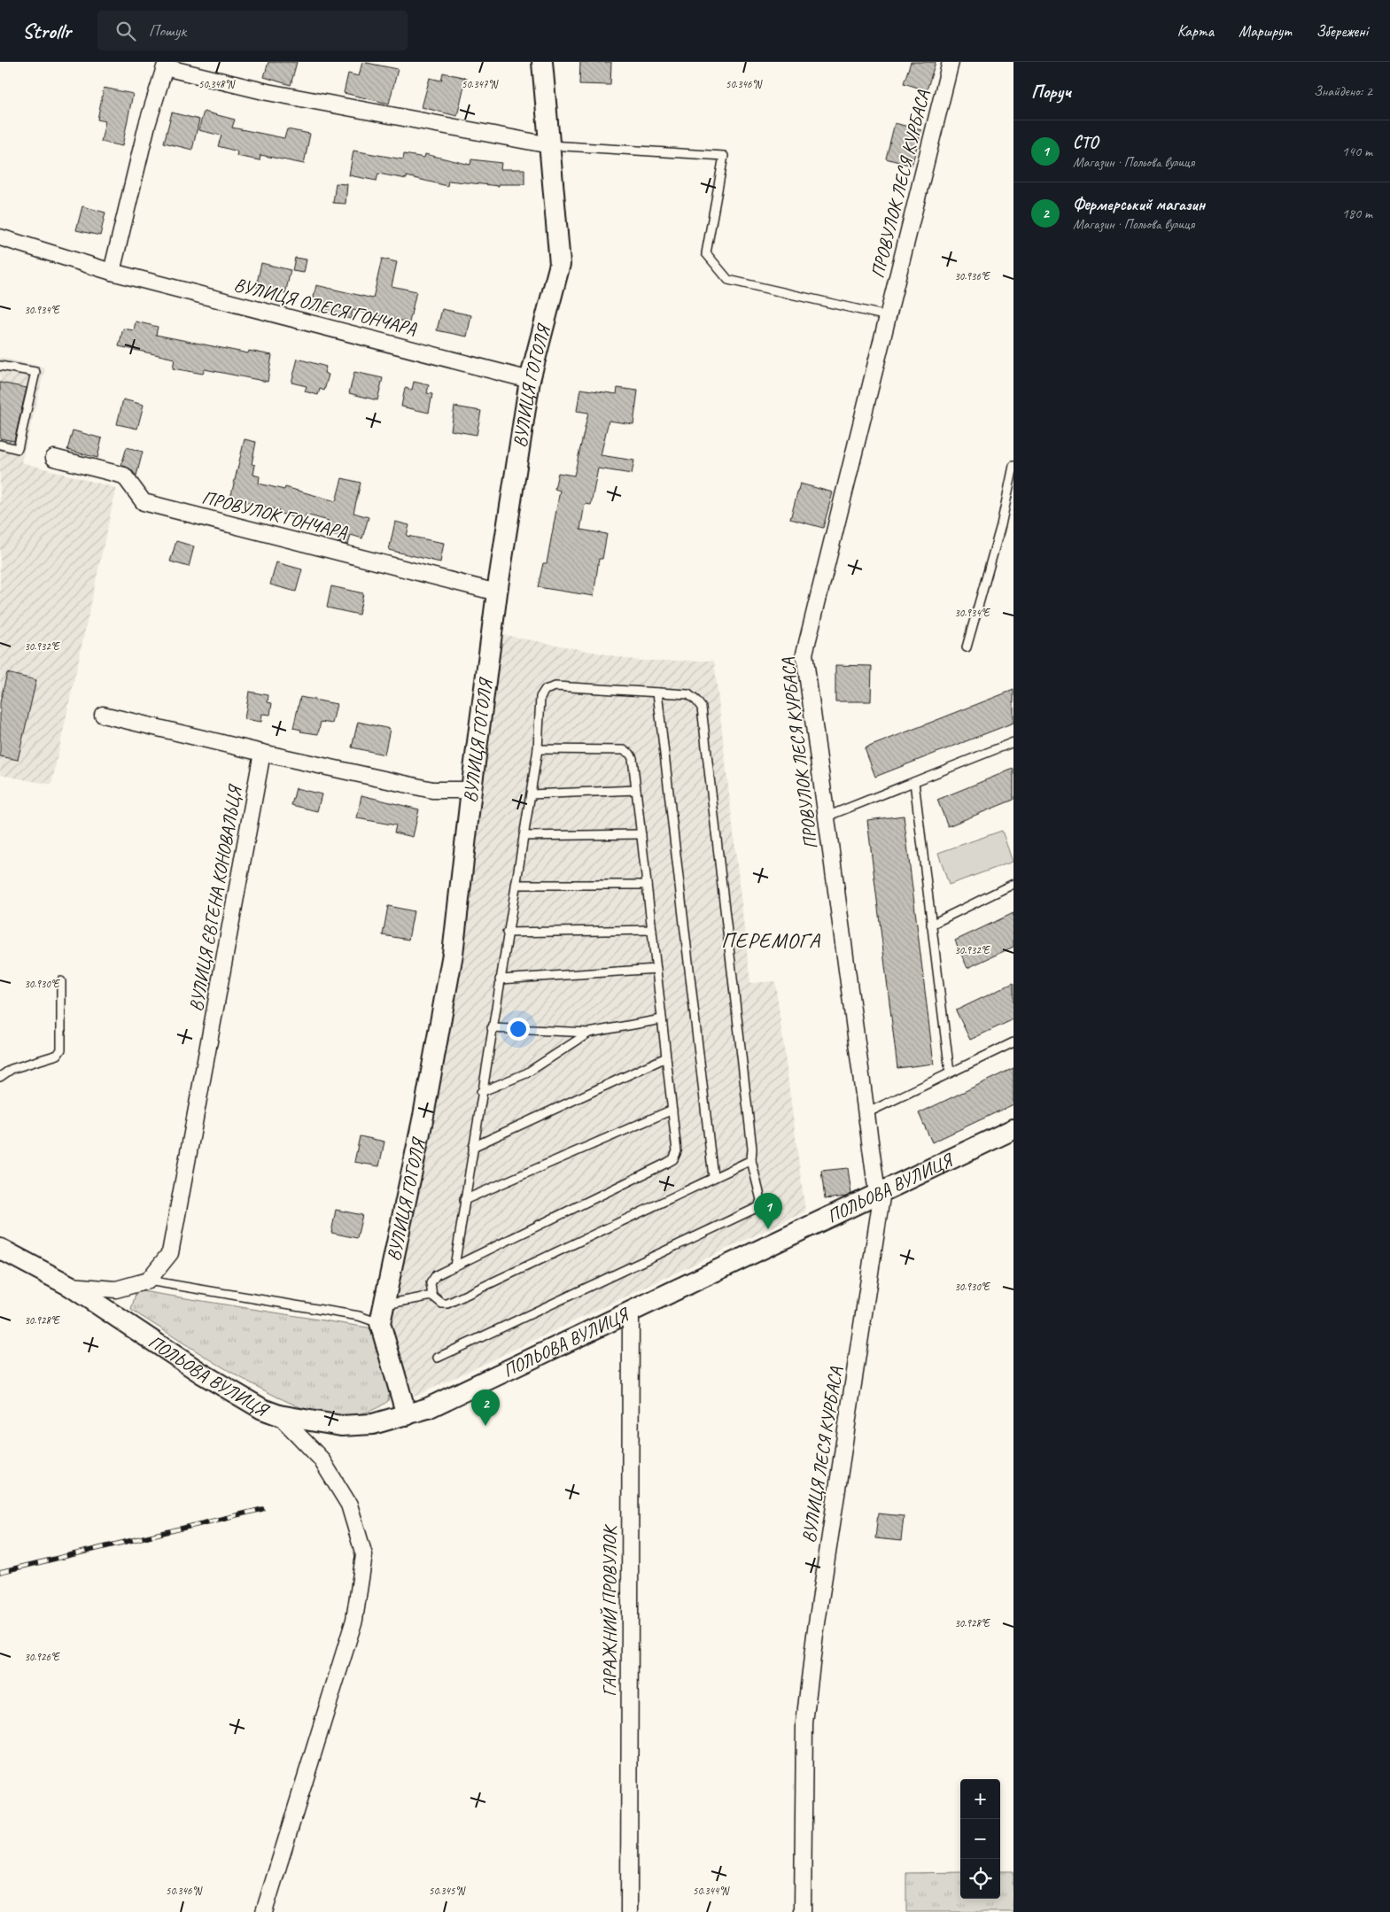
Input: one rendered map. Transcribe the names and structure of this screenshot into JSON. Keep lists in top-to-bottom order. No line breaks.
{"streets":{"street":["ПРОВУЛОК ЛЕСЯ КУРБАСА","ВУЛИЦЯ ОЛЕСЯ ГОНЧАРА","ВУЛИЦЯ ГОГОЛЯ","ПРОВУЛОК ГОНЧАРА","ВУЛИЦЯ ЄВГЕНА КОНОВАЛЬЦЯ","ПОЛЬОВА ВУЛИЦЯ","ВУЛИЦЯ ЛЕСЯ КУРБАСА","ГАРАЖНИЙ ПРОВУЛОК"]},"crossings":[["ПРОВУЛОК ЛЕСЯ КУРБАСА","ПОЛЬОВА ВУЛИЦЯ"],["ПРОВУЛОК ЛЕСЯ КУРБАСА","ВУЛИЦЯ ЛЕСЯ КУРБАСА"],["ВУЛИЦЯ ОЛЕСЯ ГОНЧАРА","ВУЛИЦЯ ГОГОЛЯ"],["ВУЛИЦЯ ГОГОЛЯ","ПРОВУЛОК ГОНЧАРА"],["ВУЛИЦЯ ГОГОЛЯ","ПОЛЬОВА ВУЛИЦЯ"],["ПОЛЬОВА ВУЛИЦЯ","ВУЛИЦЯ ЛЕСЯ КУРБАСА"],["ПОЛЬОВА ВУЛИЦЯ","ГАРАЖНИЙ ПРОВУЛОК"]],"districts":["ПЕРЕМОГА"],"page":{"header":"Strollr","search":"Пошук","nav":["Карта","Маршрут","Збережені"],"heading":["Поруч","Знайдено: 2"],"list":[{"mark":"1","name":"СТО","note":"Магазин · Польова вулиця","value":"140 m"},{"mark":"2","name":"Фермерський магазин","note":"Магазин · Польова вулиця","value":"180 m"}],"pins":["1","2"],"map_buttons":["+","−"]},"coordinates":["50.348°N","50.347°N","50.346°N","30.936°E","30.934°E","30.932°E","30.930°E","30.928°E","30.926°E","50.345°N","50.344°N"]}
